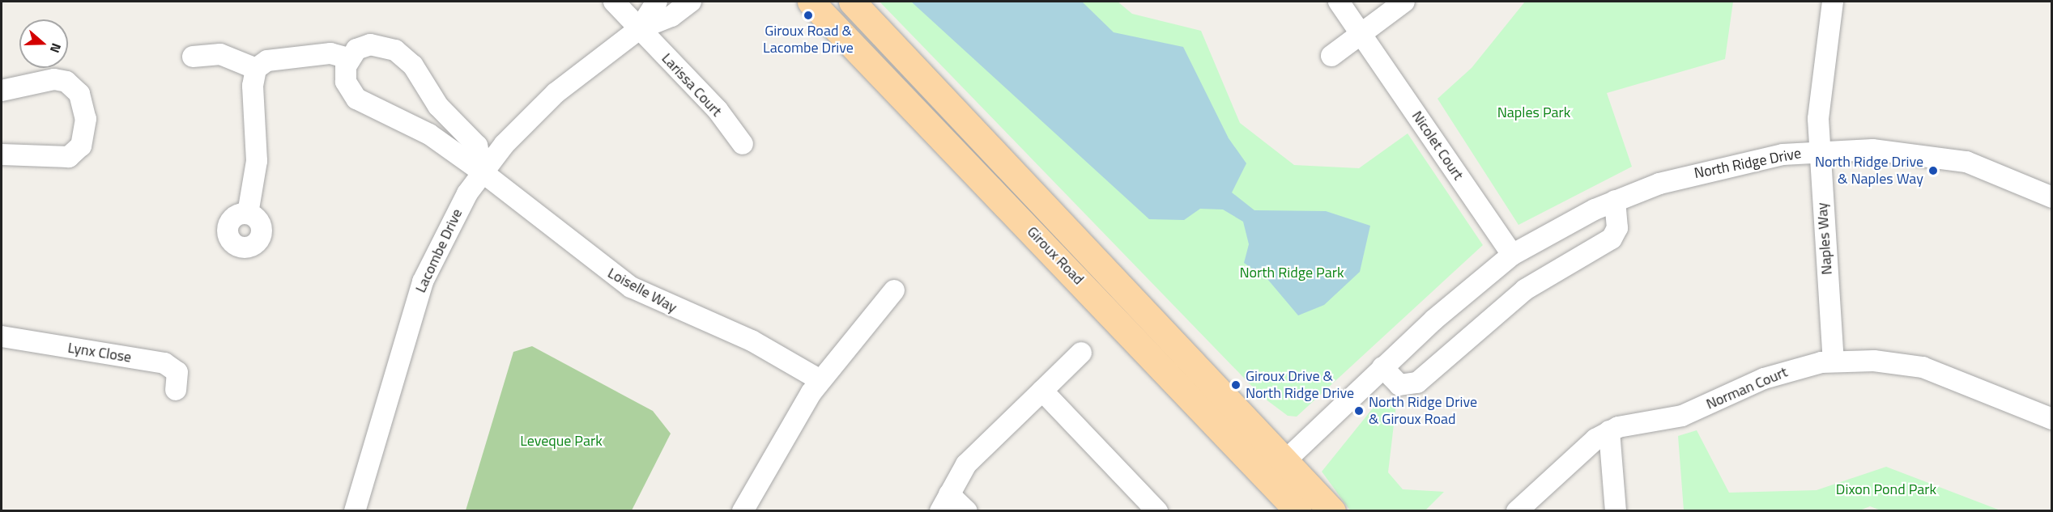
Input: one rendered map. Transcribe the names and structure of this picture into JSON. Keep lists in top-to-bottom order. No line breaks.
{"streets":{"main road":["Giroux Road"],"street":["Larissa Court","Nicolet Court","North Ridge Drive","Naples Way","Lacombe Drive","Loiselle Way","Lynx Close","Norman Court"]},"crossings":[["Larissa Court","Lacombe Drive"],["Nicolet Court","North Ridge Drive"],["North Ridge Drive","Naples Way"],["North Ridge Drive","Giroux Road"],["Naples Way","Norman Court"],["Lacombe Drive","Loiselle Way"]],"parks":["Naples Park","North Ridge Park","Leveque Park","Dixon Pond Park"],"places":["Giroux Road & Lacombe Drive","North Ridge Drive & Naples Way","Giroux Drive & North Ridge Drive","North Ridge Drive & Giroux Road"],"north":"right"}
